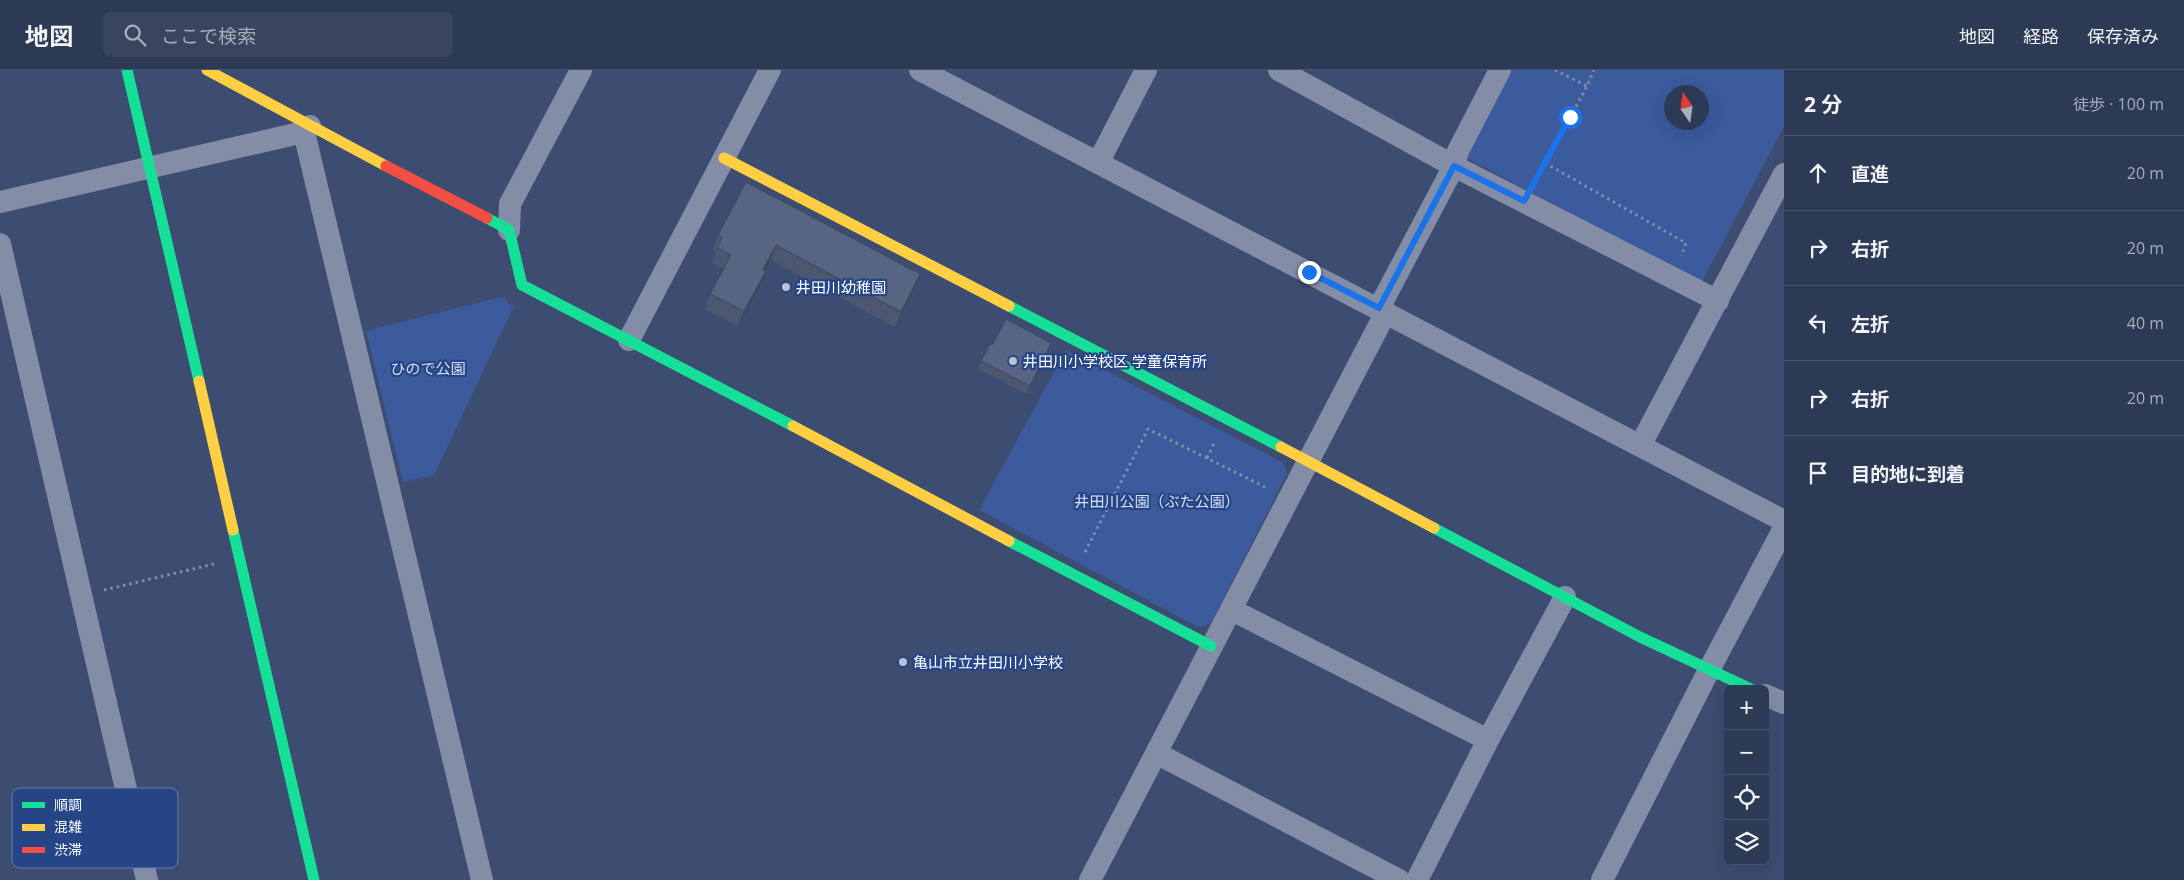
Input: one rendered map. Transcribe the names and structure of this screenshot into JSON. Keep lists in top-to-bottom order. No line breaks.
{"parks":["ひので公園","井田川公園（ぶた公園）"],"places":["井田川幼稚園","井田川小学校区 学童保育所","亀山市立井田川小学校"],"legend":["順調","混雑","渋滞"],"north":"top","page":{"header":"地図","search":"ここで検索","nav":["地図","経路","保存済み"],"heading":["2 分","徒歩 · 100 m"],"list":[["直進","20 m"],["右折","20 m"],["左折","40 m"],["右折","20 m"],"目的地に到着"],"map_buttons":["+","−"]}}
